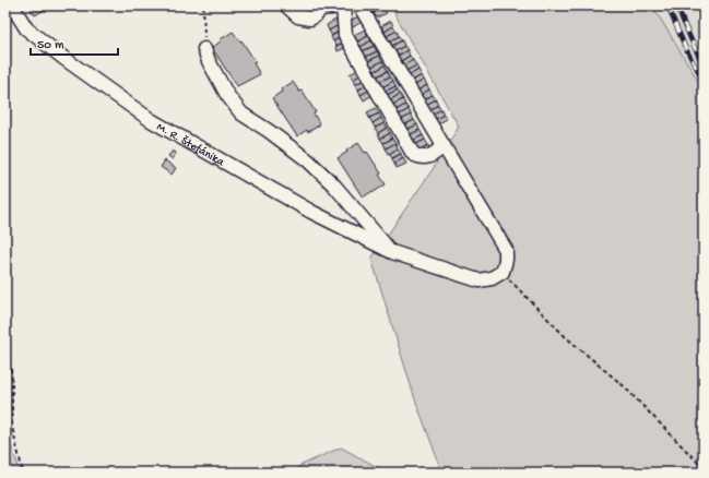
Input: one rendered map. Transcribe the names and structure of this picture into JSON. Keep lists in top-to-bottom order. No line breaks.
{"streets":{"street":["M. R. Štefánika"]},"scale_bar":"50 m"}
